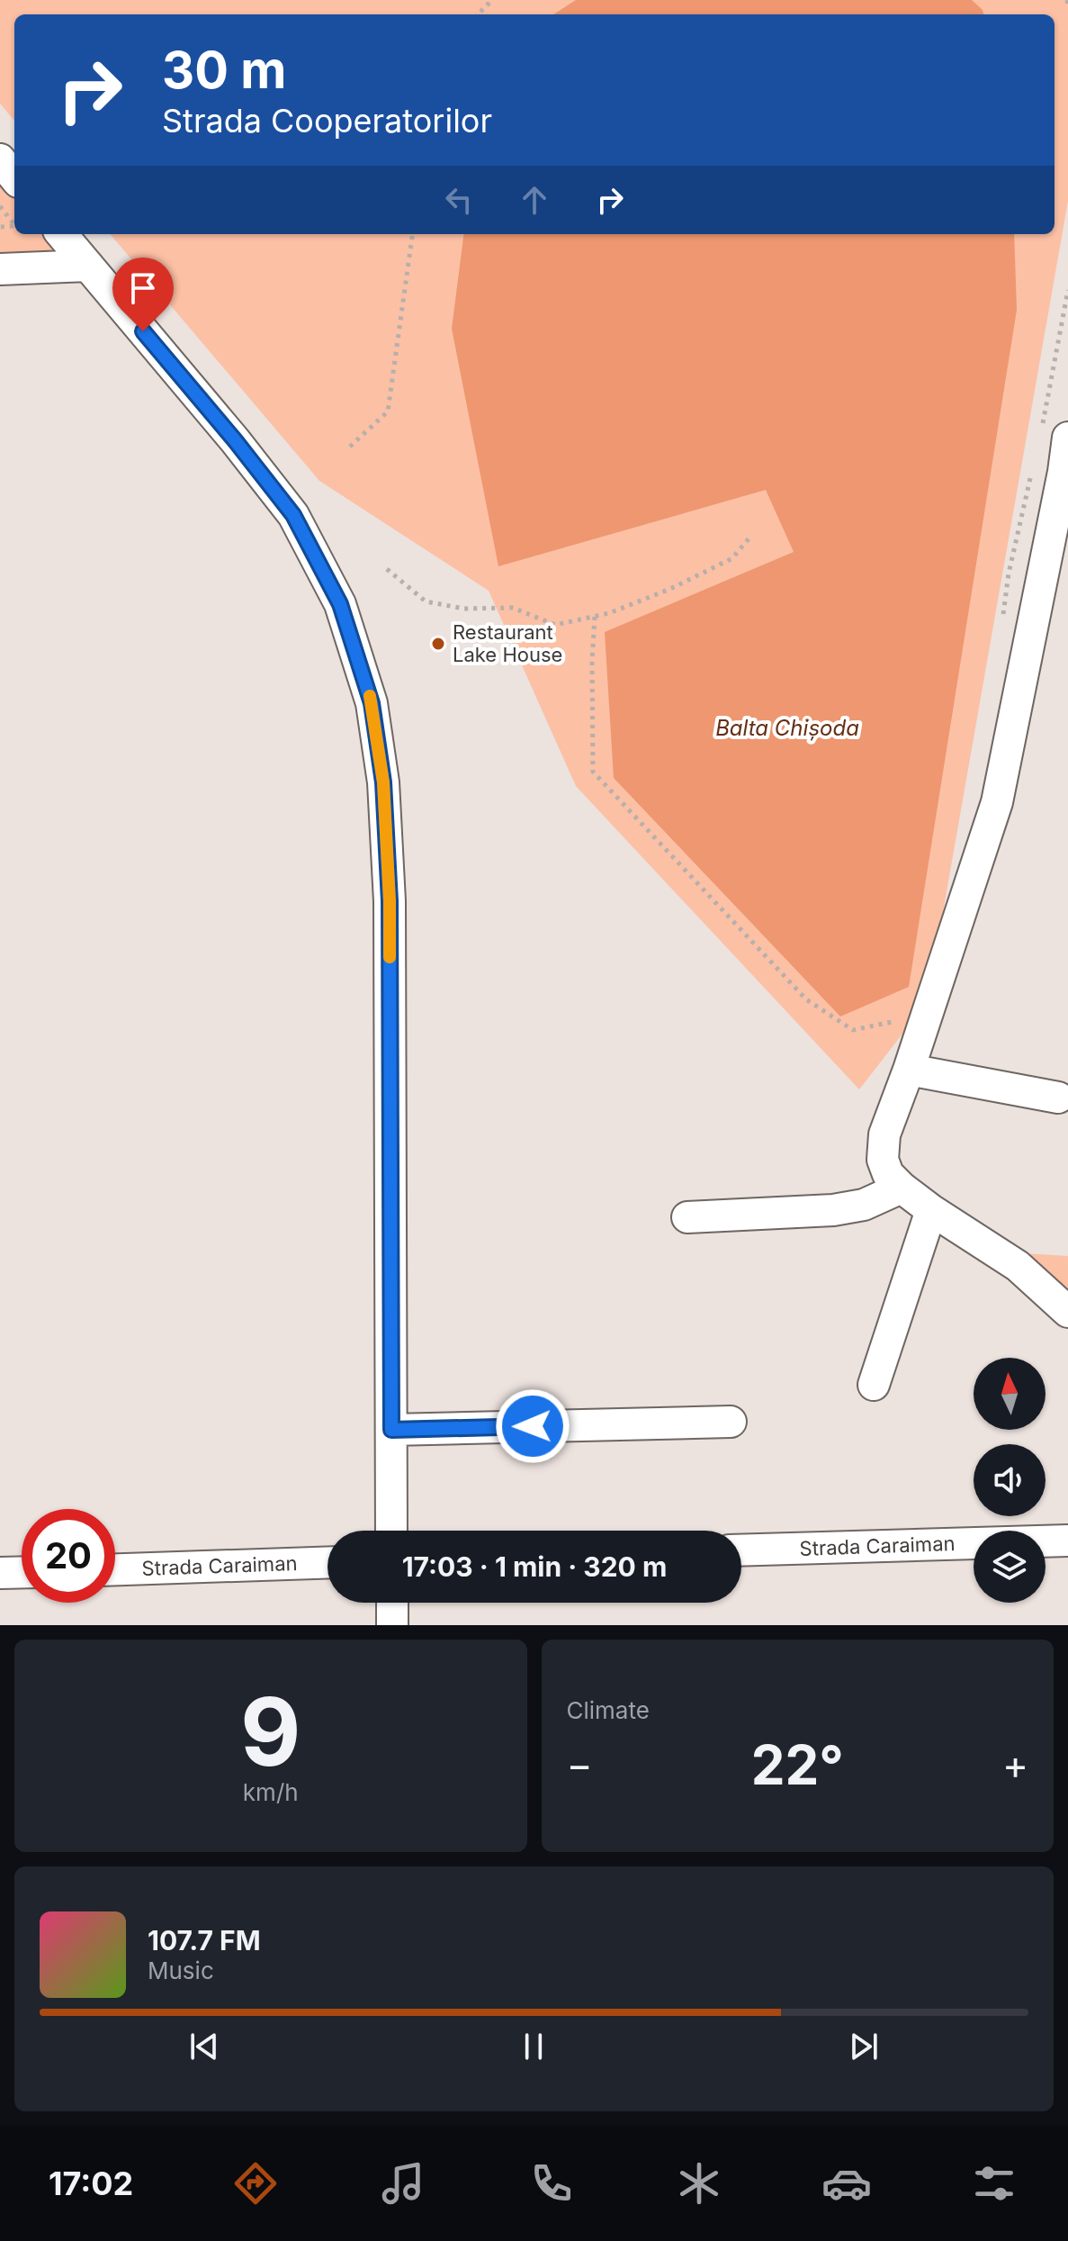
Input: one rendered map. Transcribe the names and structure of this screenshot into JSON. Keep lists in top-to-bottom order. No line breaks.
{"streets":{"street":["Strada Caraiman"]},"water":["Balta Chișoda"],"places":["Restaurant Lake House"],"north":"top","page":{"turn":["30 m","Strada Cooperatorilor"],"limit":"20","trip":"17:03 · 1 min · 320 m","tile":[["9","km/h"],"Climate"],"heat":["−","22°","+"],"song":["107.7 FM","Music"],"tabs":"17:02"}}
